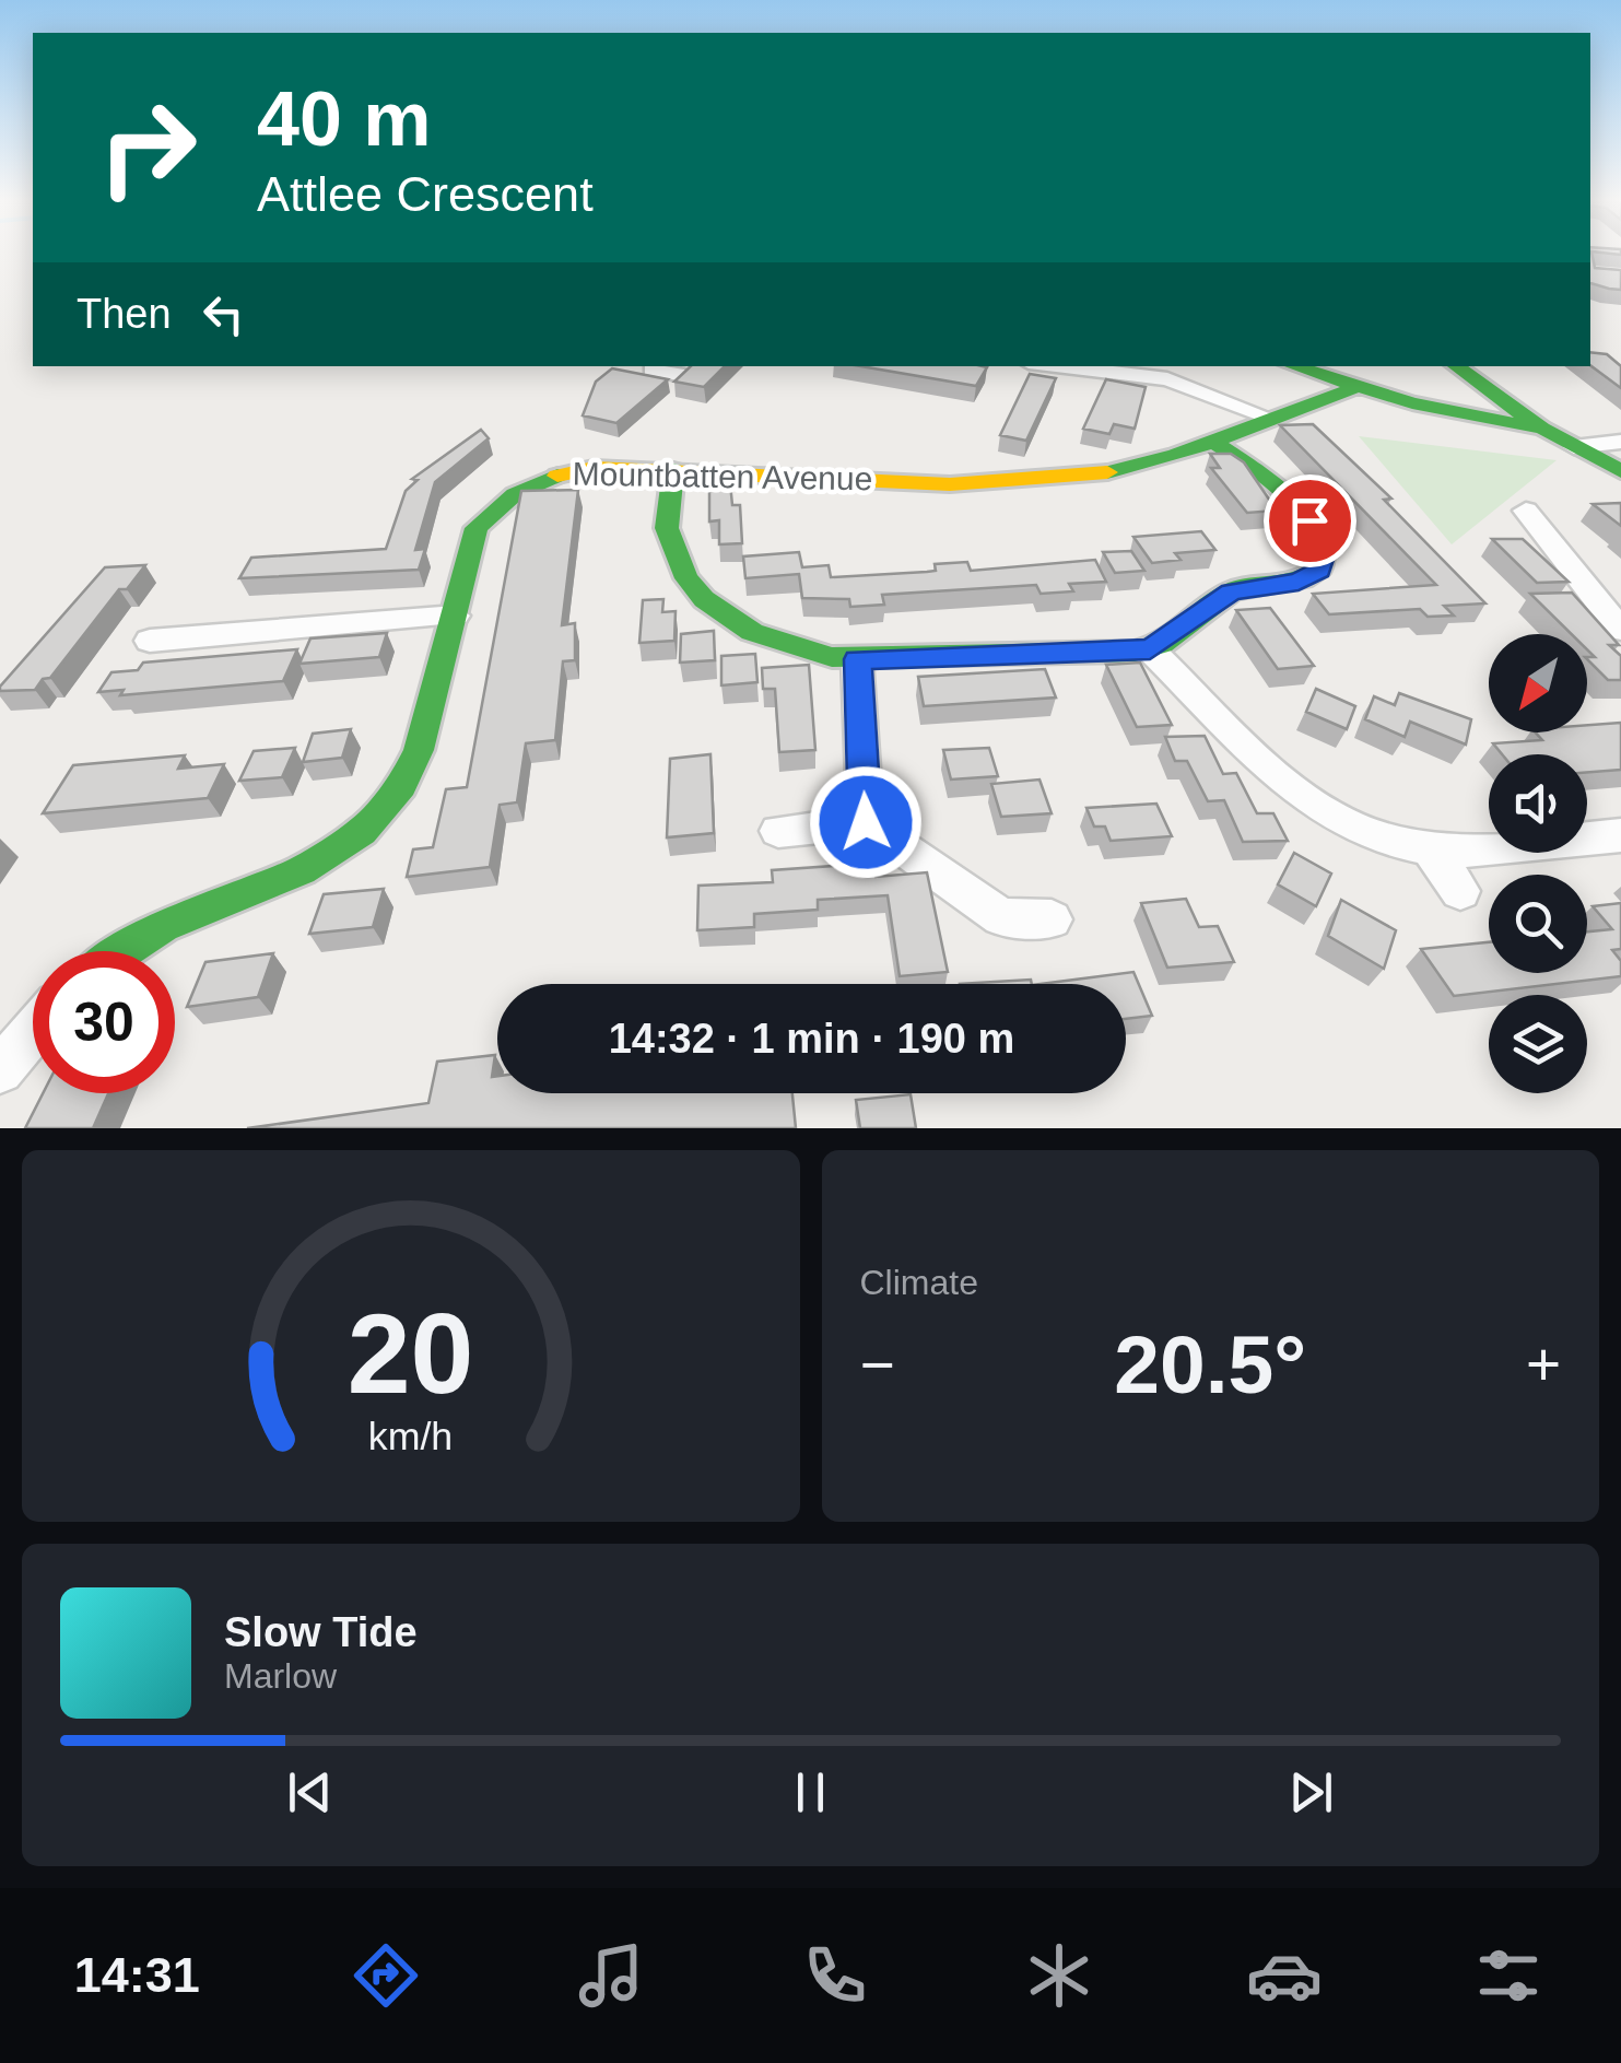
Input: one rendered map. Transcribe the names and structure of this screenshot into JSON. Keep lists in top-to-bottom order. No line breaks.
{"streets":{"street":["Mountbatten Avenue"]},"north":"bottom left","page":{"turn":["40 m","Attlee Crescent"],"then":"Then","limit":"30","trip":"14:32 · 1 min · 190 m","tile":"Climate","heat":["−","20.5°","+"],"song":["Slow Tide","Marlow"],"tabs":"14:31","gauge":["20","km/h"]}}
